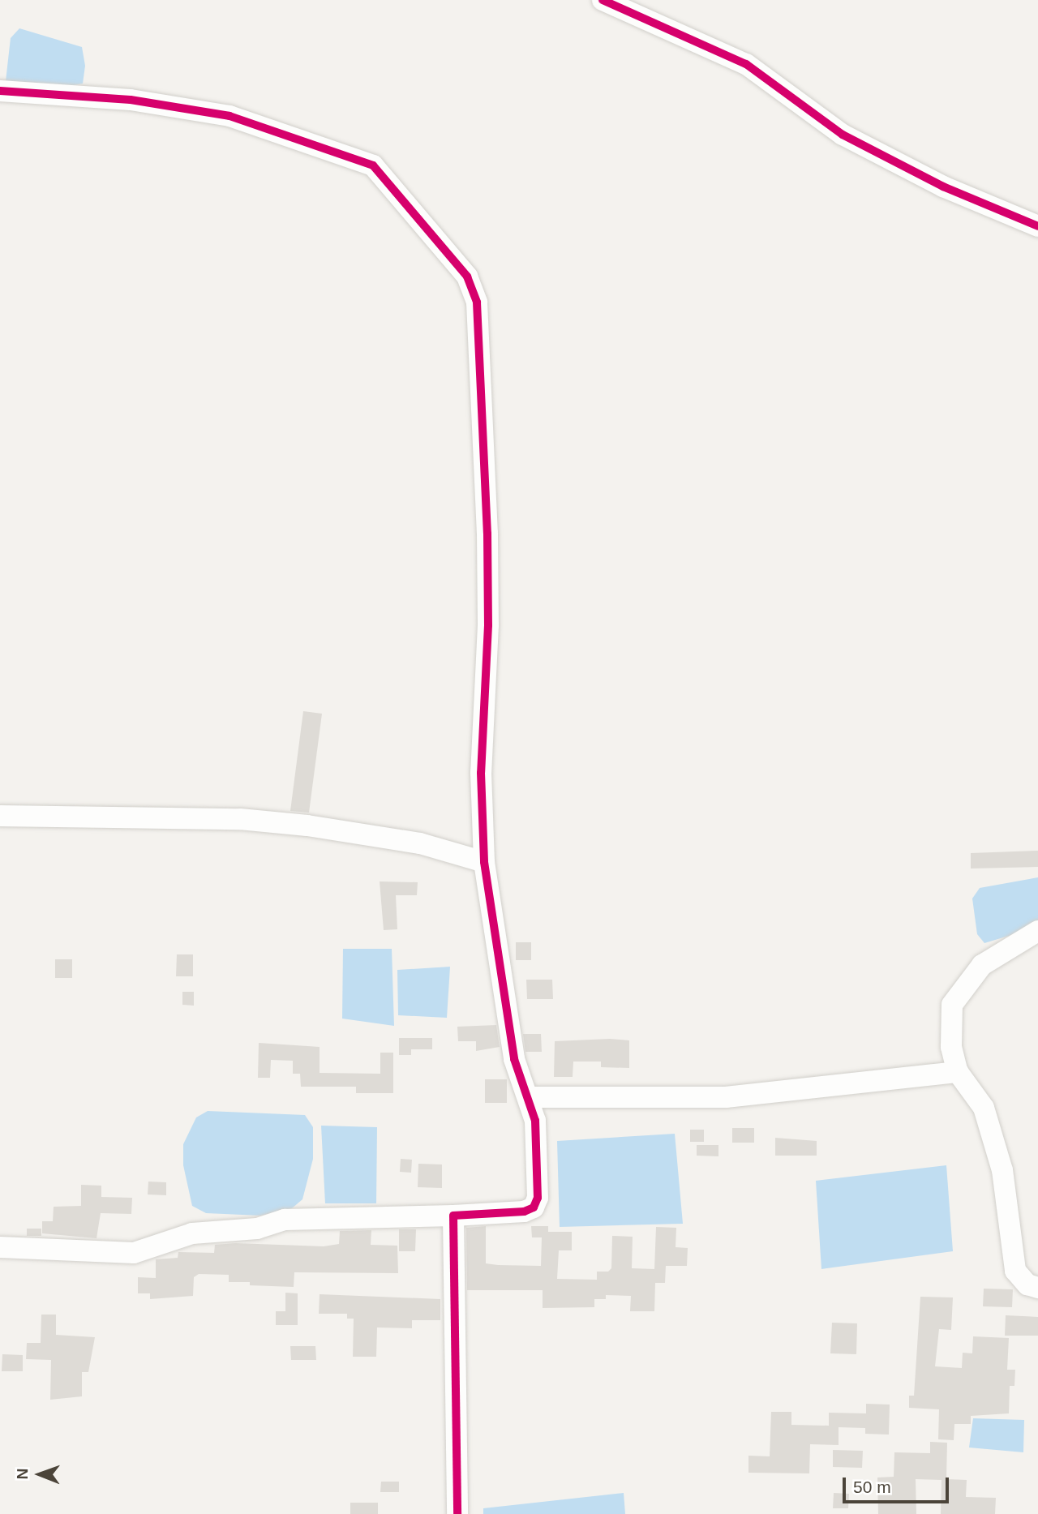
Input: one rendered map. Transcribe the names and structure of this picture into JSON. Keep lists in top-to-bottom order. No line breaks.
{"scale_bar":"50 m","north":"left"}
